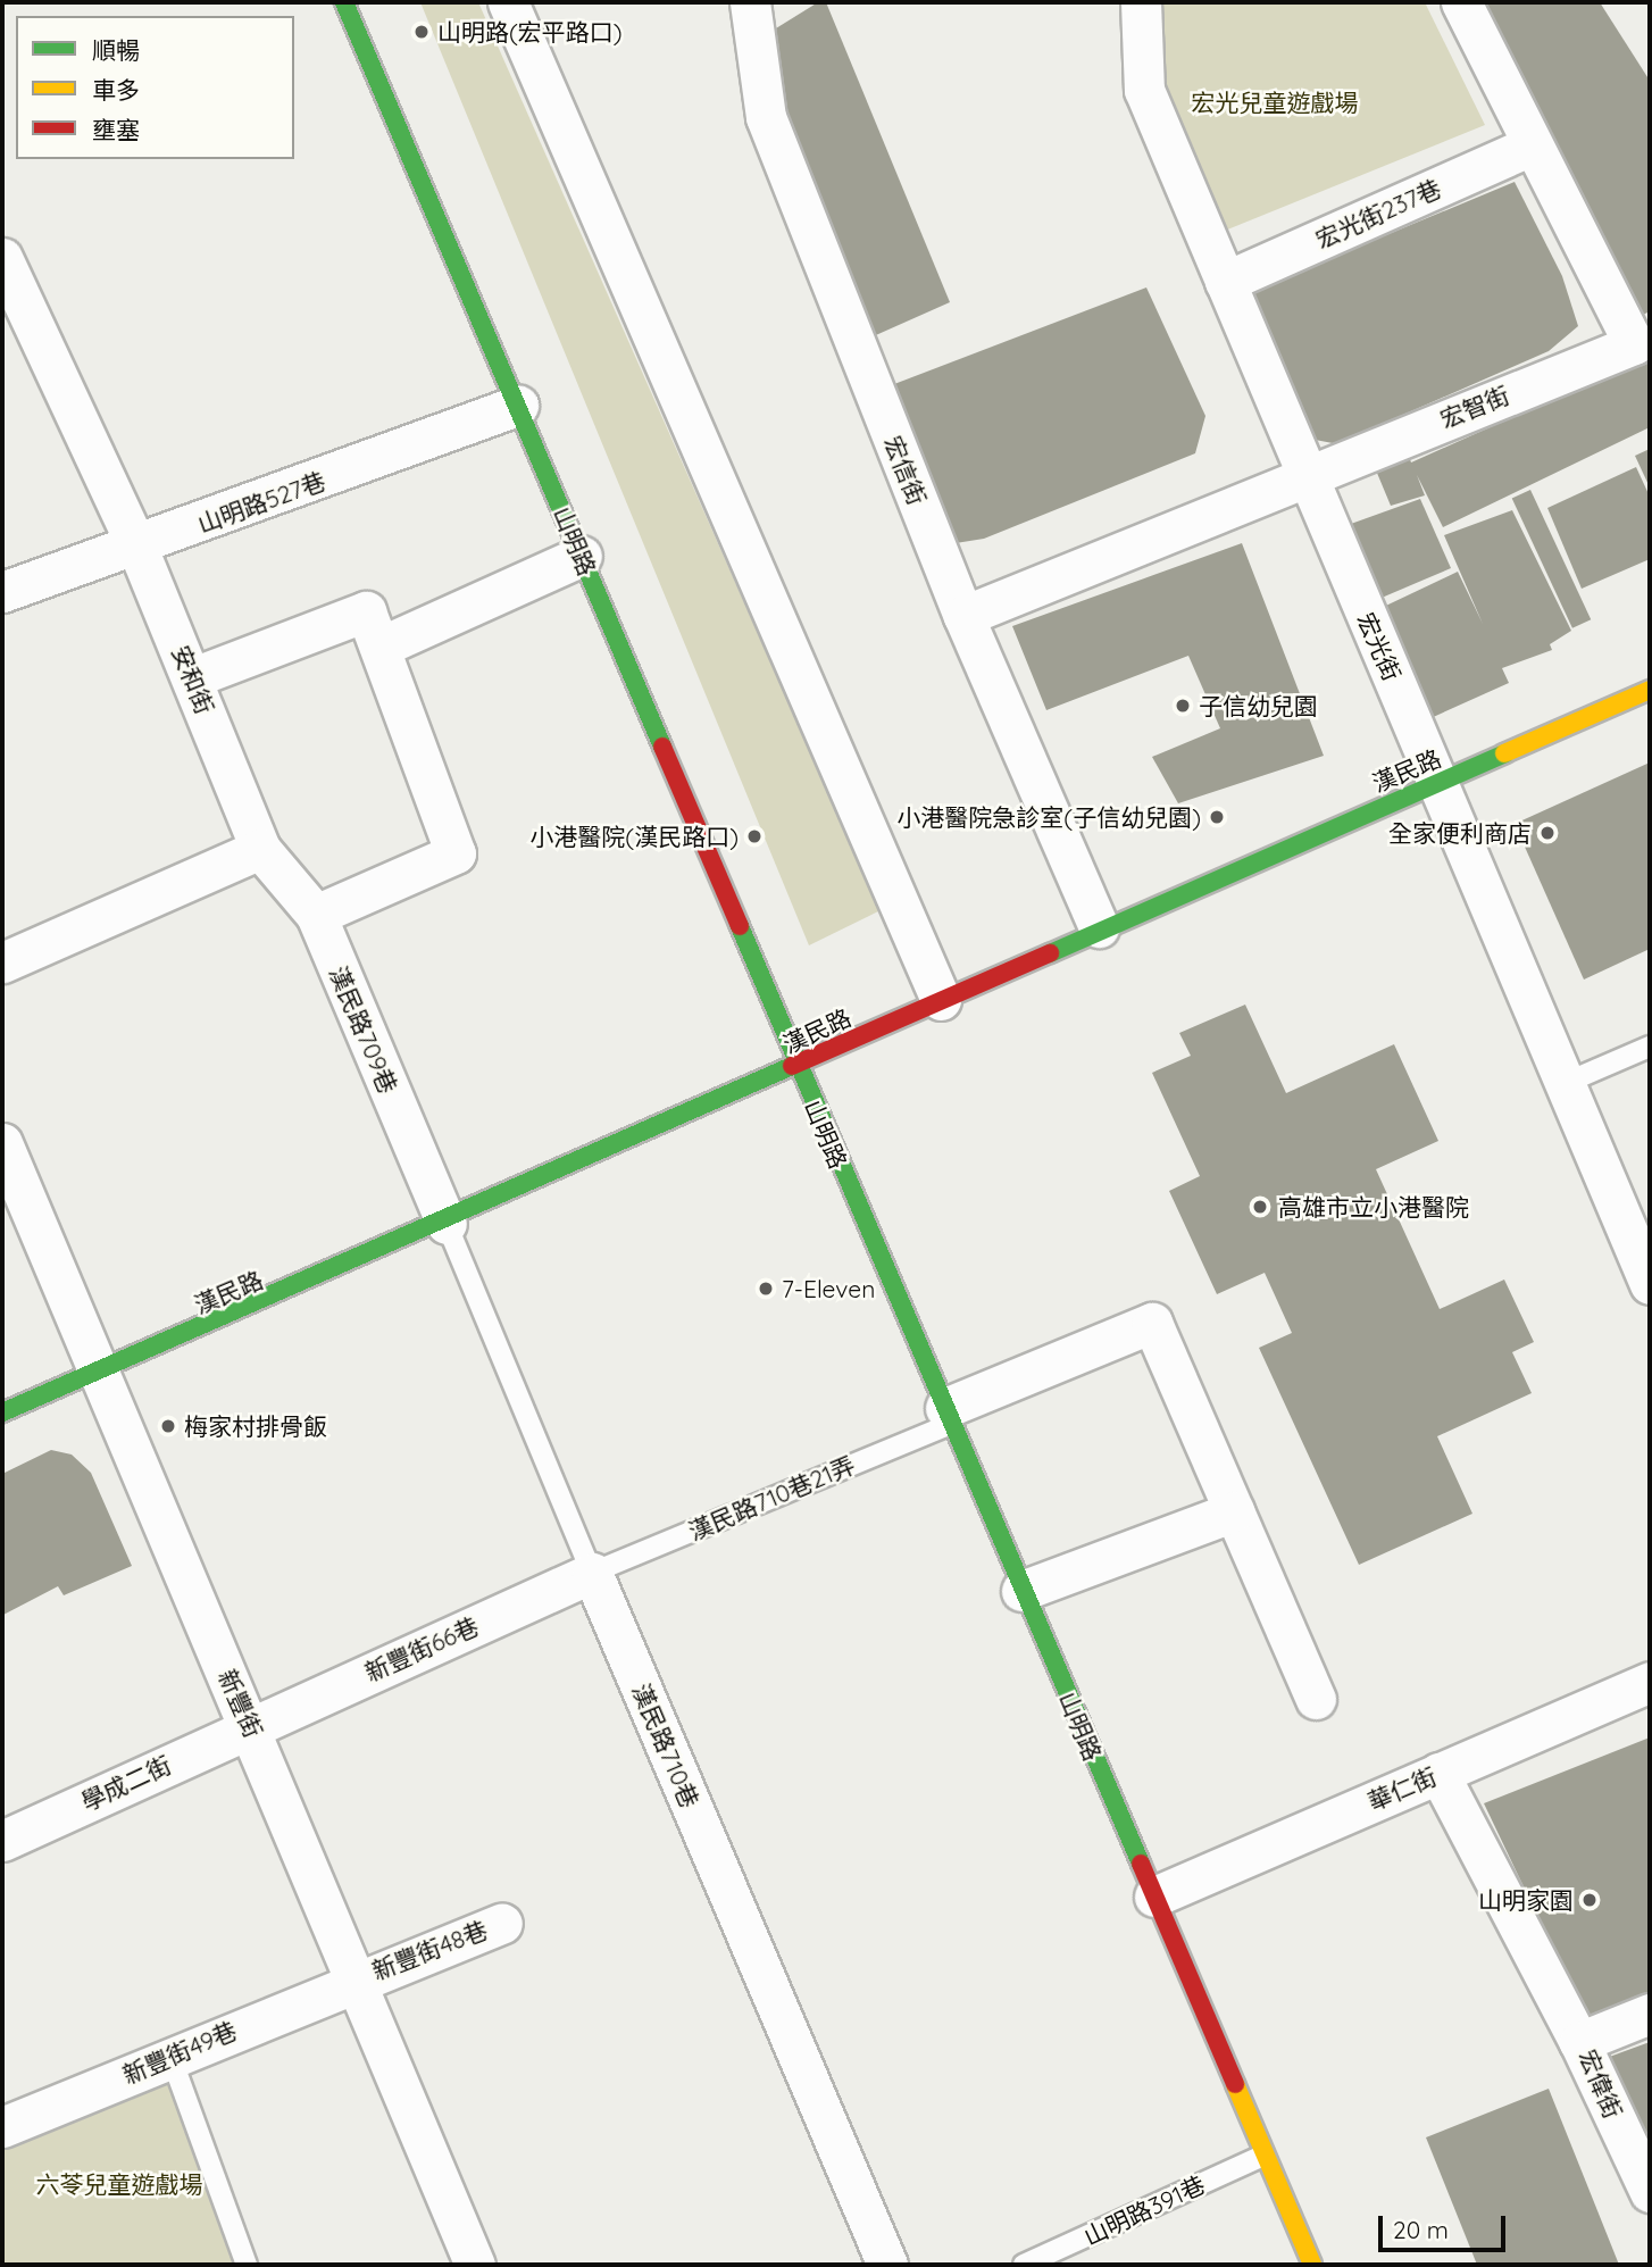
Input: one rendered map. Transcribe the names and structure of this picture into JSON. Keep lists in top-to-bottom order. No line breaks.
{"streets":{"street":["宏光街237巷","宏智街","宏信街","山明路527巷","山明路","宏光街","安和街","漢民路","漢民路709巷","新豐街66巷","新豐街","漢民路710巷","學成二街","華仁街","新豐街48巷","新豐街49巷","宏偉街"],"lane":["漢民路710巷21弄","山明路391巷"]},"crossings":[["宏光街237巷","宏智街"],["宏光街237巷","宏光街"],["宏智街","宏信街"],["宏智街","宏光街"],["宏信街","漢民路"],["山明路527巷","山明路"],["山明路527巷","安和街"],["山明路","漢民路"],["山明路","漢民路710巷21弄"],["山明路","華仁街"],["山明路","山明路391巷"],["宏光街","漢民路"],["安和街","漢民路709巷"],["漢民路","漢民路709巷"],["漢民路","新豐街"],["漢民路","漢民路710巷"],["漢民路709巷","漢民路710巷"],["漢民路710巷21弄","新豐街66巷"],["漢民路710巷21弄","漢民路710巷"],["新豐街66巷","新豐街"],["新豐街66巷","漢民路710巷"],["新豐街66巷","學成二街"],["新豐街","學成二街"],["新豐街","新豐街48巷"],["新豐街","新豐街49巷"],["新豐街48巷","新豐街49巷"]],"parks":["宏光兒童遊戲場","六苓兒童遊戲場"],"places":["山明路(宏平路口)","子信幼兒園","小港醫院急診室(子信幼兒園)","全家便利商店","小港醫院(漢民路口)","高雄市立小港醫院","7-Eleven","梅家村排骨飯","山明家園"],"legend":["順暢","車多","壅塞"],"scale_bar":"20 m"}
